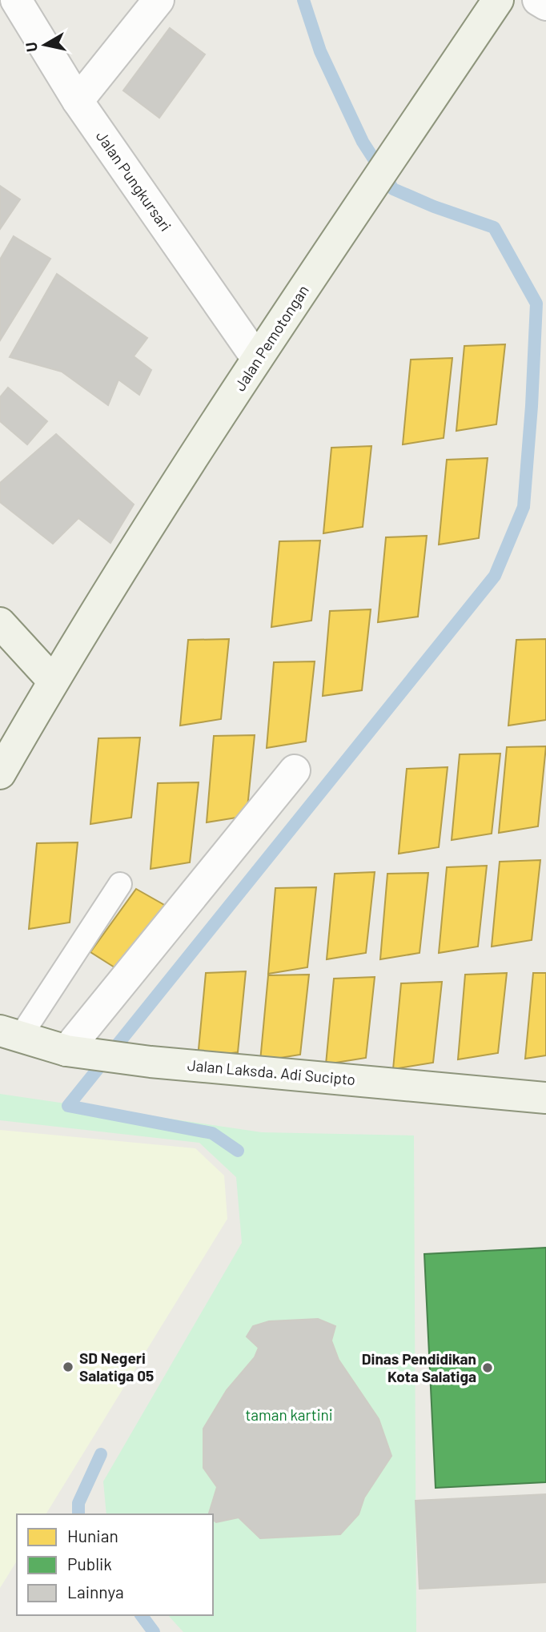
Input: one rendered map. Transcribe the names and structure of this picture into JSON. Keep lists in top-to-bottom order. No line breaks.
{"streets":{"street":["Jalan Pungkursari","Jalan Pemotongan","Jalan Laksda. Adi Sucipto"]},"crossings":[["Jalan Pungkursari","Jalan Pemotongan"]],"parks":["taman kartini"],"places":["SD Negeri Salatiga 05","Dinas Pendidikan Kota Salatiga"],"legend":["Hunian","Publik","Lainnya"],"north":"left"}
